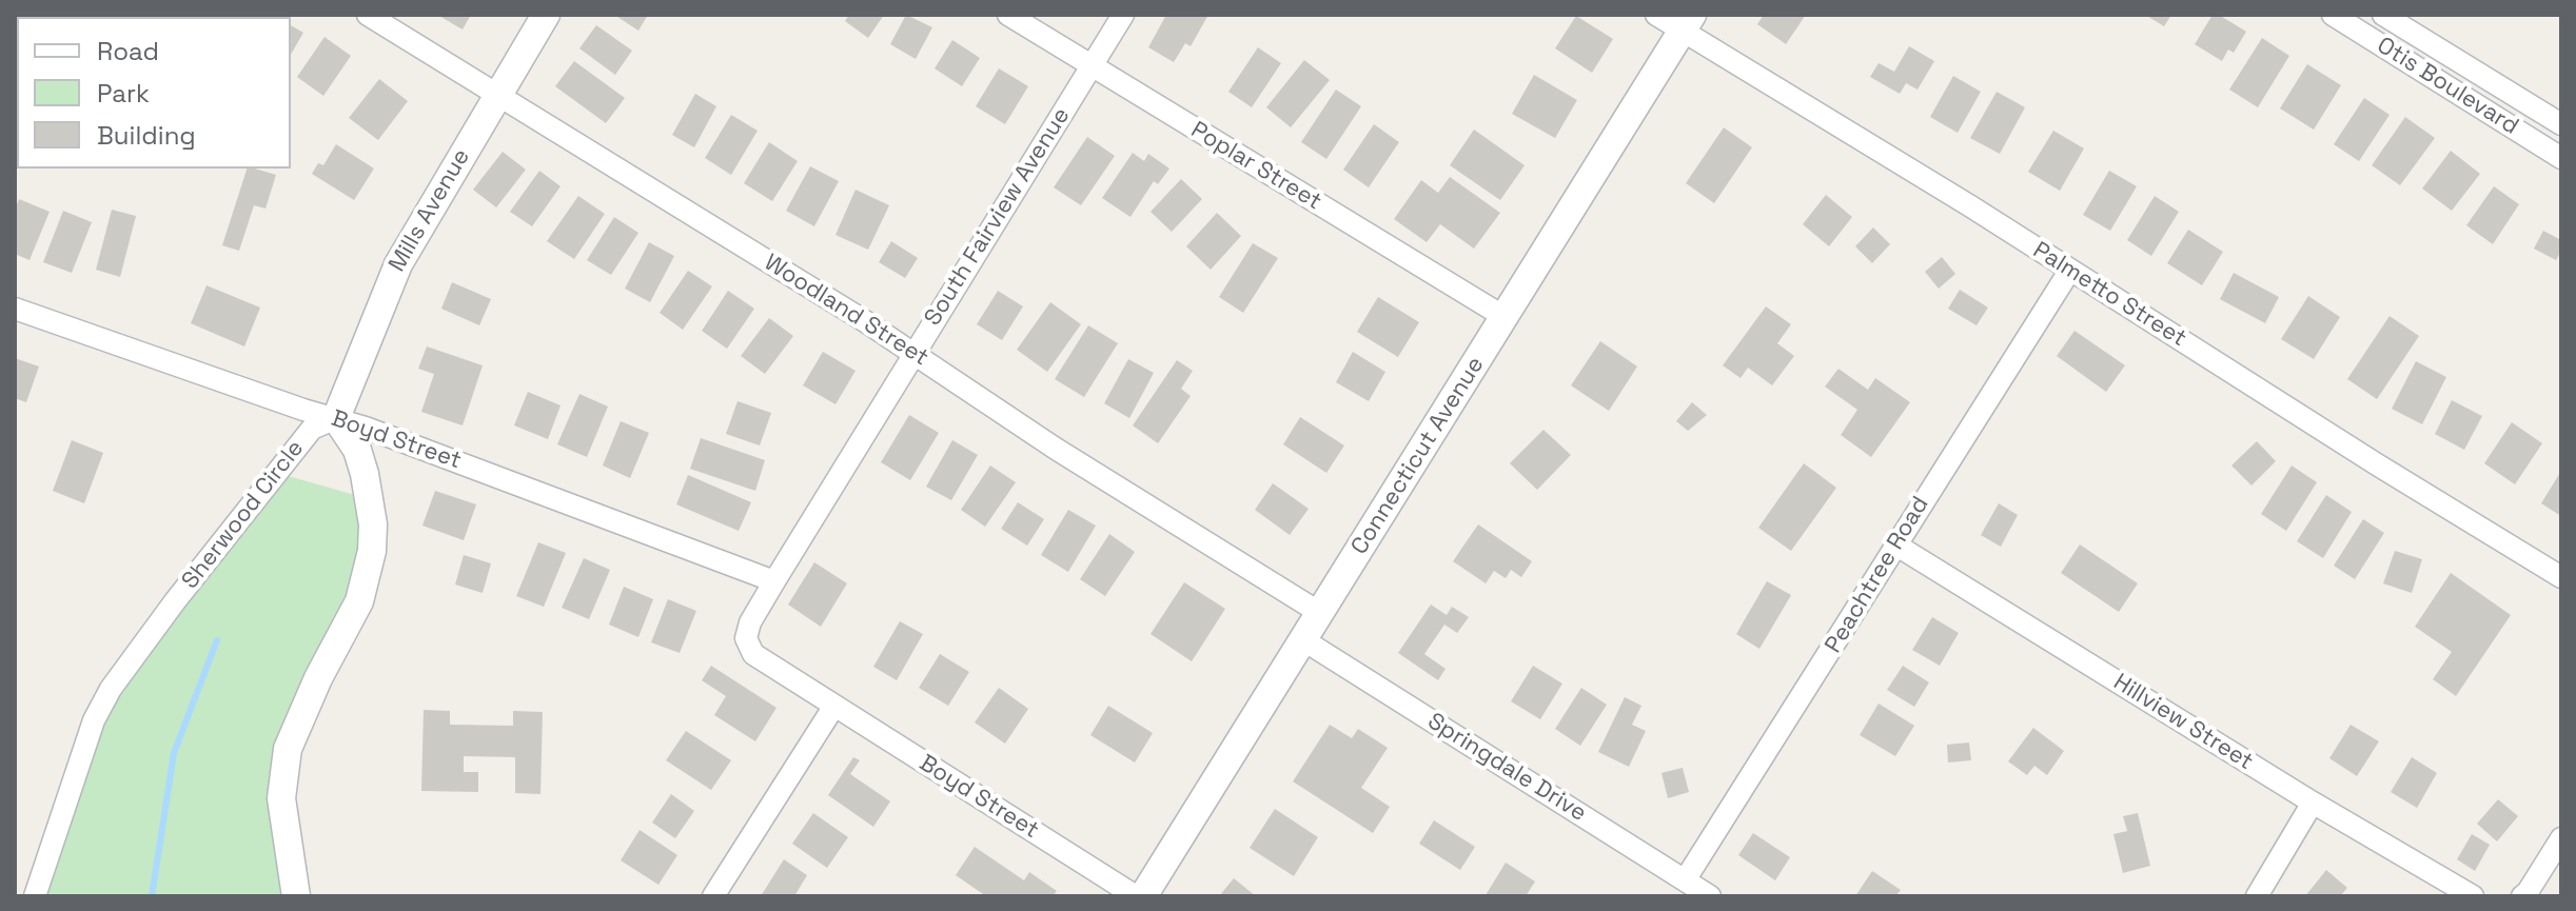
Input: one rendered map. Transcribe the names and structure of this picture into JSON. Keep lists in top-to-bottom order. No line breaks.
{"streets":{"street":["Otis Boulevard","Poplar Street","Mills Avenue","South Fairview Avenue","Palmetto Street","Woodland Street","Boyd Street","Connecticut Avenue","Sherwood Circle","Peachtree Road","Hillview Street","Springdale Drive"]},"crossings":[["Poplar Street","South Fairview Avenue"],["Poplar Street","Connecticut Avenue"],["Mills Avenue","Woodland Street"],["Mills Avenue","Boyd Street"],["Mills Avenue","Sherwood Circle"],["South Fairview Avenue","Woodland Street"],["South Fairview Avenue","Boyd Street"],["Palmetto Street","Connecticut Avenue"],["Palmetto Street","Peachtree Road"],["Woodland Street","Connecticut Avenue"],["Boyd Street","Sherwood Circle"],["Connecticut Avenue","Springdale Drive"],["Peachtree Road","Hillview Street"],["Peachtree Road","Springdale Drive"]],"legend":["Road","Park","Building"]}
